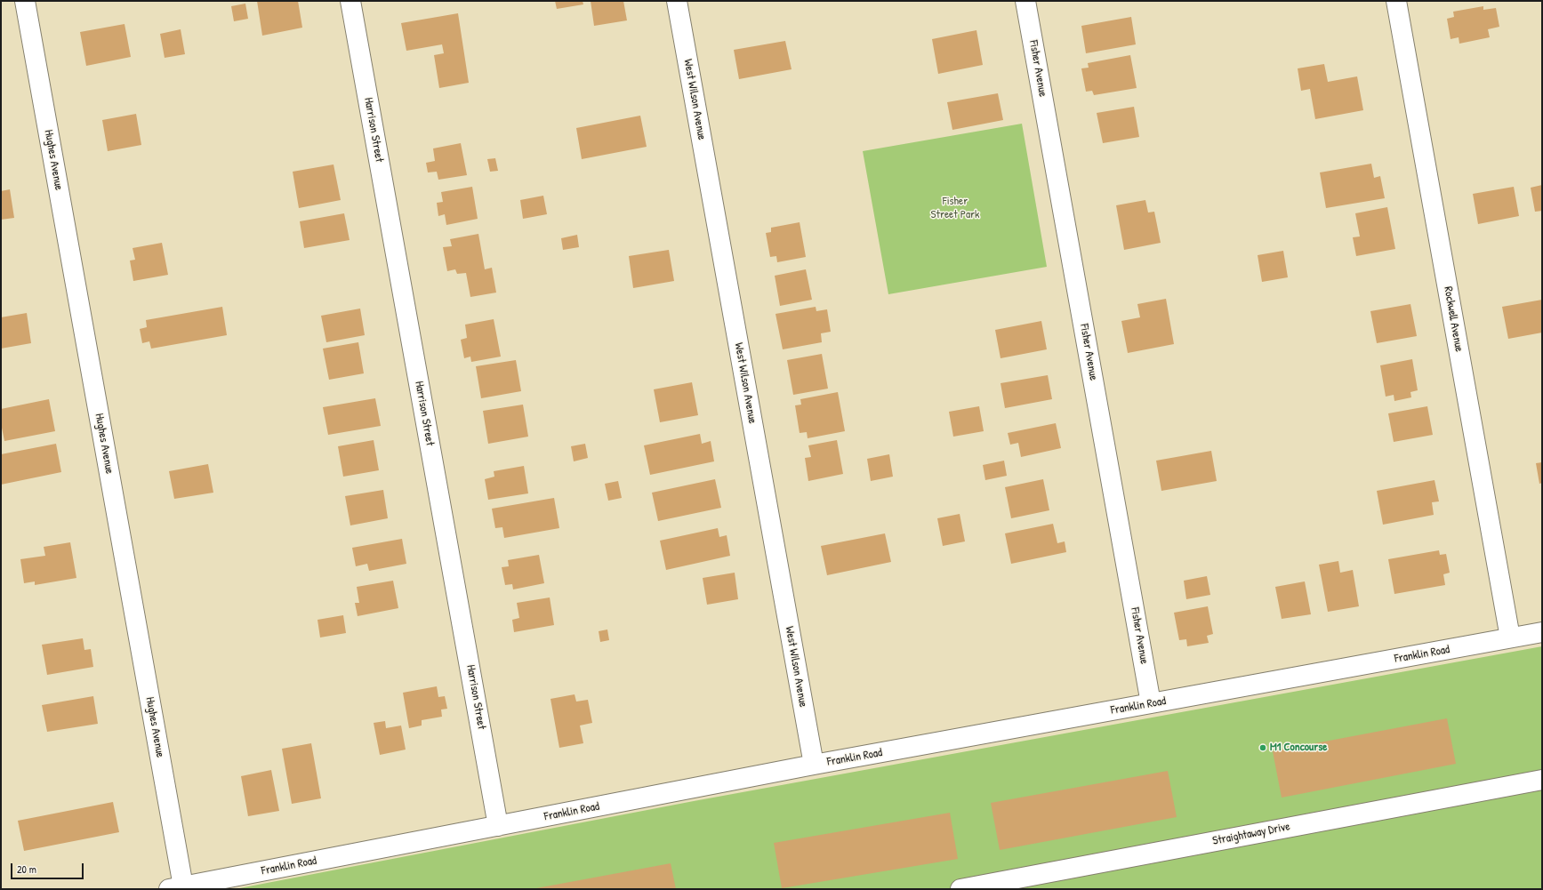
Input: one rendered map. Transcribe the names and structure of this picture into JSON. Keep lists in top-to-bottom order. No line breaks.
{"streets":{"street":["Fisher Avenue","West Wilson Avenue","Harrison Street","Hughes Avenue","Rockwell Avenue","Franklin Road","Straightaway Drive"]},"crossings":[["Fisher Avenue","Franklin Road"],["West Wilson Avenue","Franklin Road"],["Harrison Street","Franklin Road"],["Hughes Avenue","Franklin Road"],["Rockwell Avenue","Franklin Road"]],"parks":["Fisher Street Park"],"places":["M1 Concourse"],"scale_bar":"20 m"}
